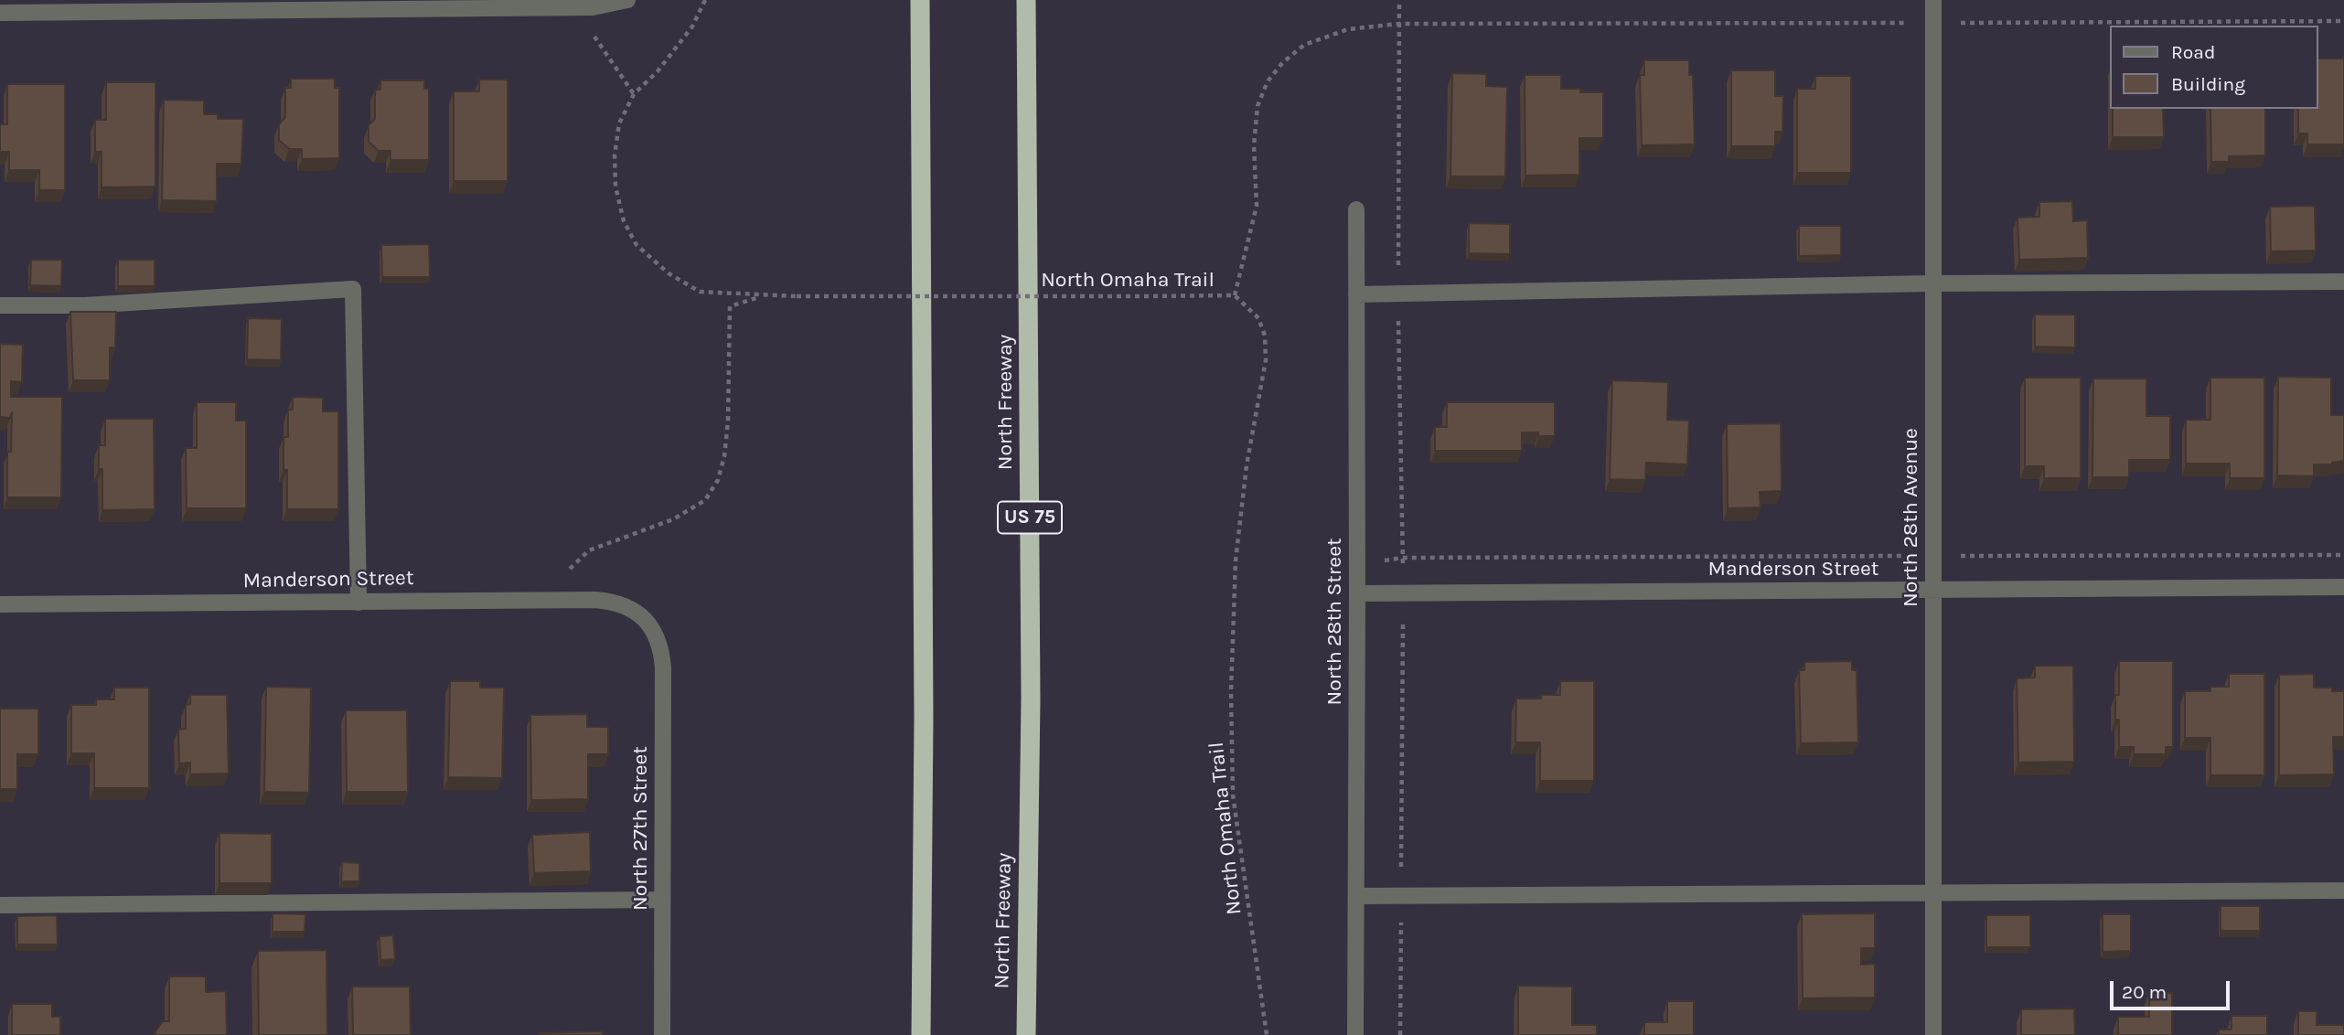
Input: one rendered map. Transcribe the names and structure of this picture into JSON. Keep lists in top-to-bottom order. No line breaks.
{"streets":{"highway":["North Freeway","US 75"],"street":["North 28th Avenue","Manderson Street","North 28th Street","North 27th Street"],"path":["North Omaha Trail"]},"crossings":[["North 28th Avenue","Manderson Street"],["Manderson Street","North 28th Street"],["Manderson Street","North 27th Street"]],"legend":["Road","Building"],"scale_bar":"20 m"}
